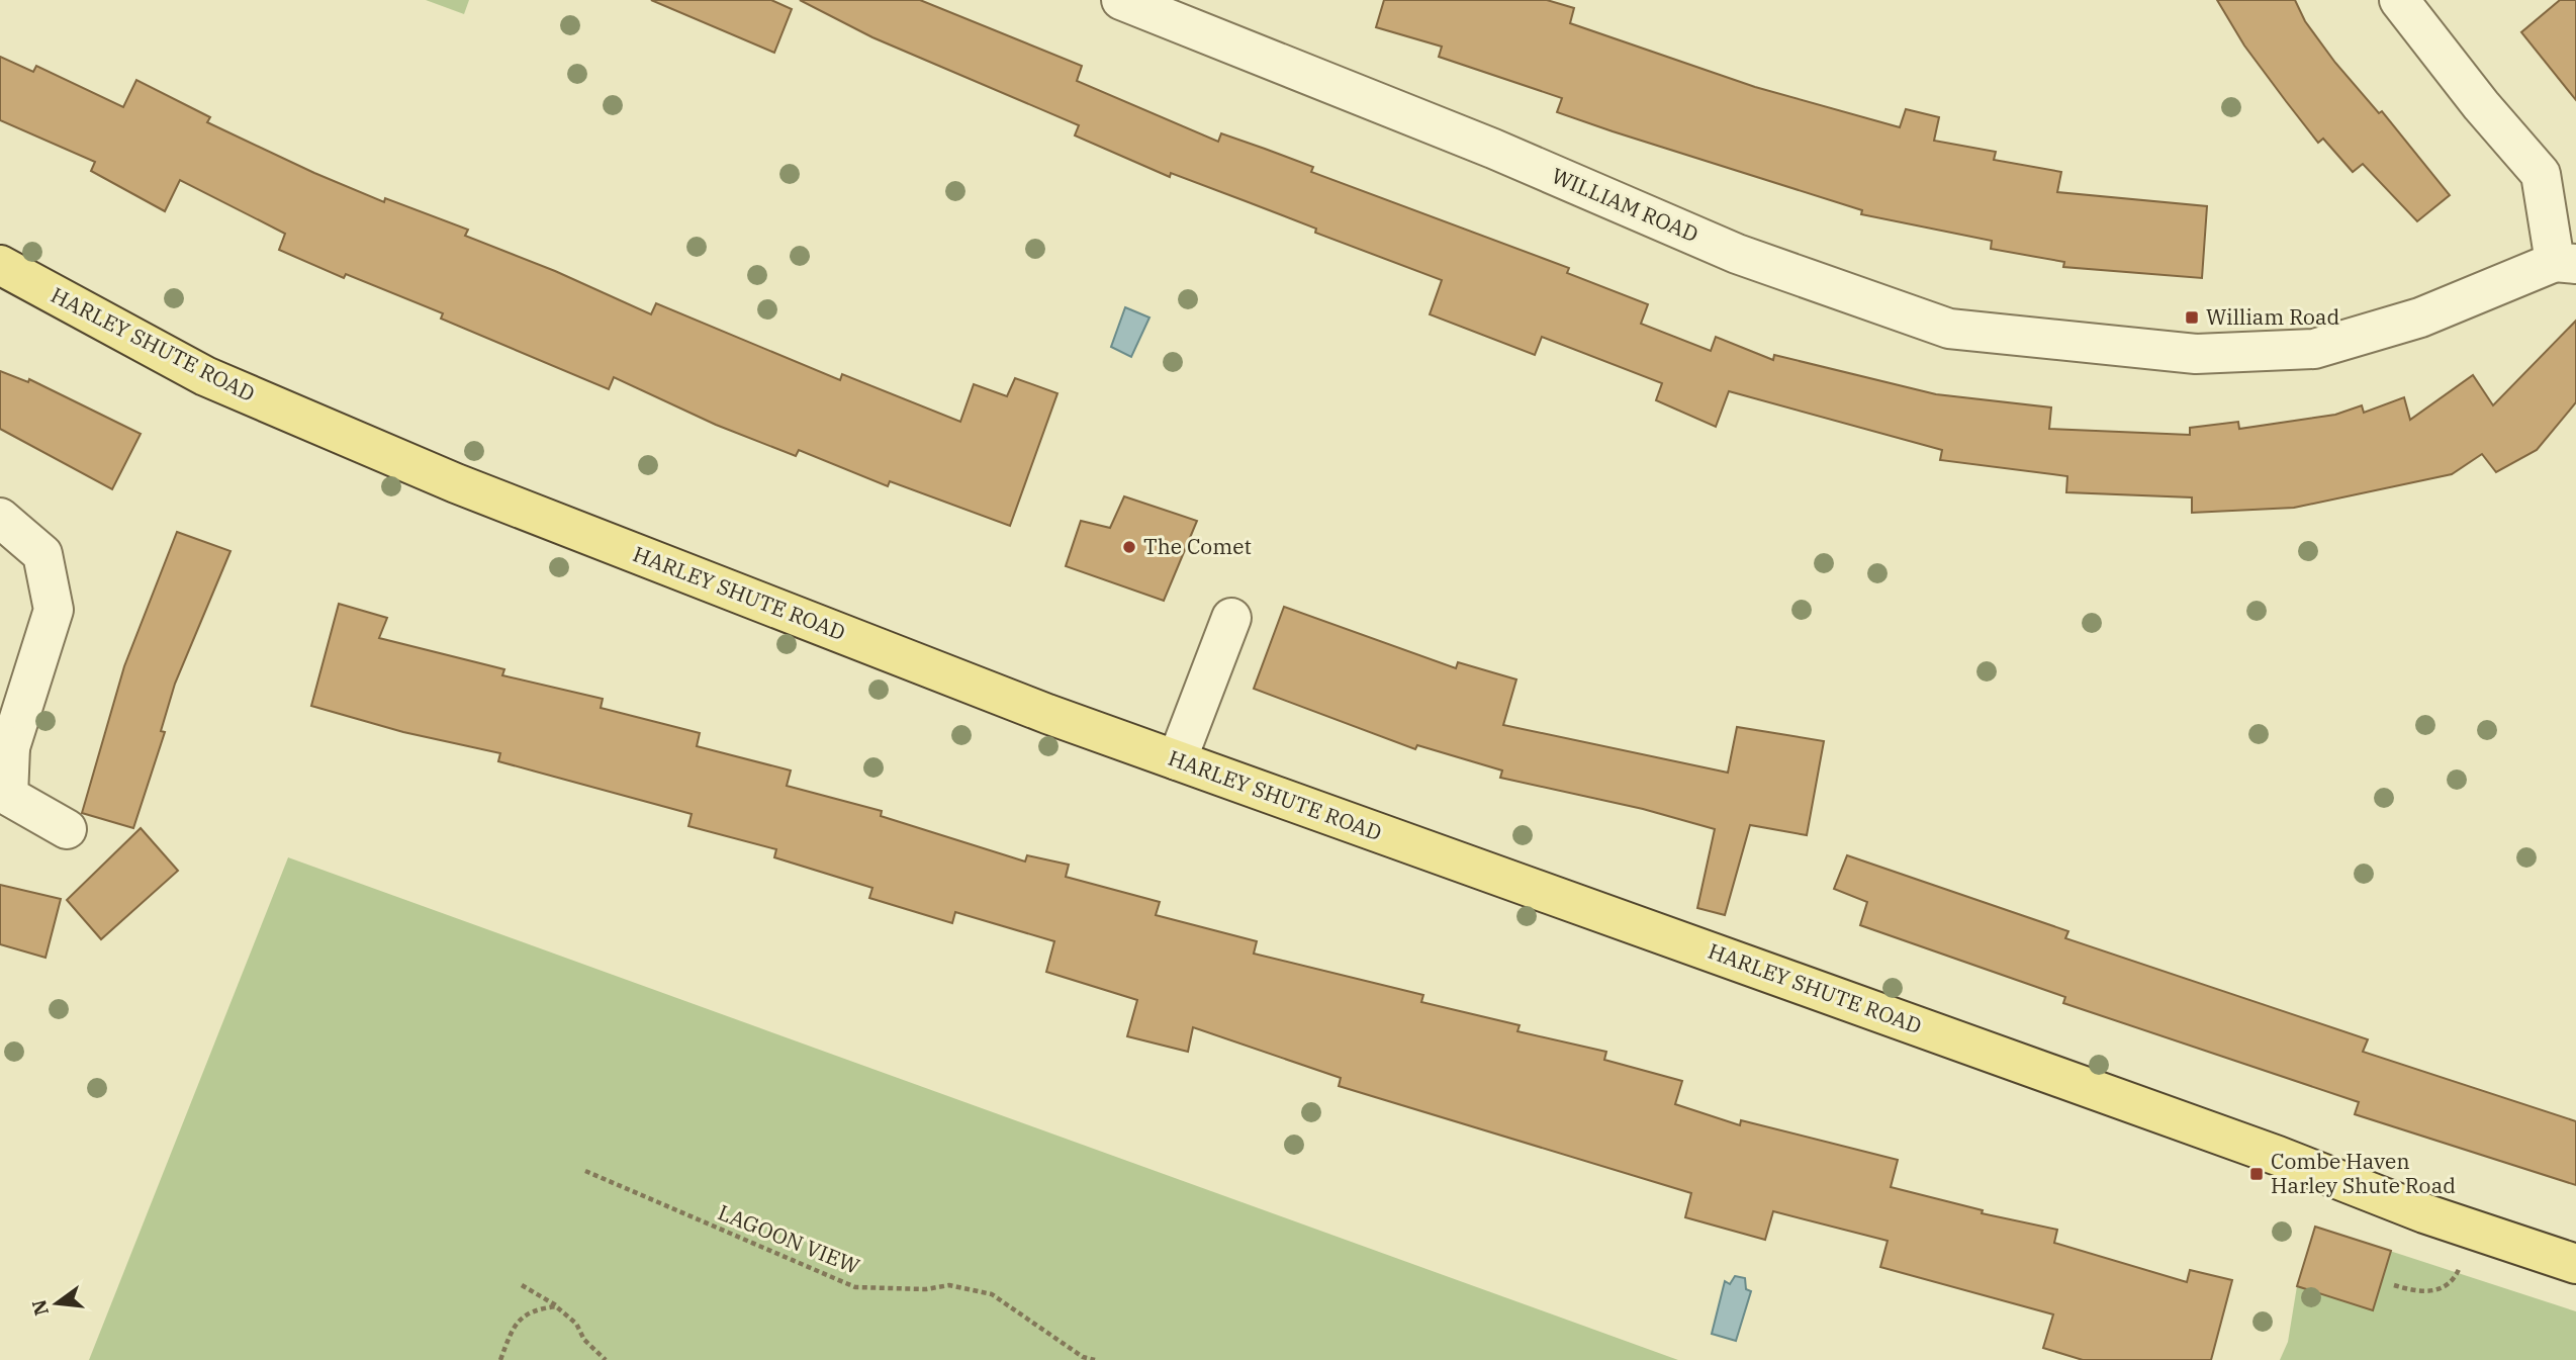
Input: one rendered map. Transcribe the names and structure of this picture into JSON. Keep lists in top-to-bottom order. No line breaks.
{"streets":{"main road":["HARLEY SHUTE ROAD"],"street":["WILLIAM ROAD"],"path":["LAGOON VIEW"]},"places":{"transit":["William Road","Combe Haven Harley Shute Road"],"other":["The Comet"]},"north":"left"}
